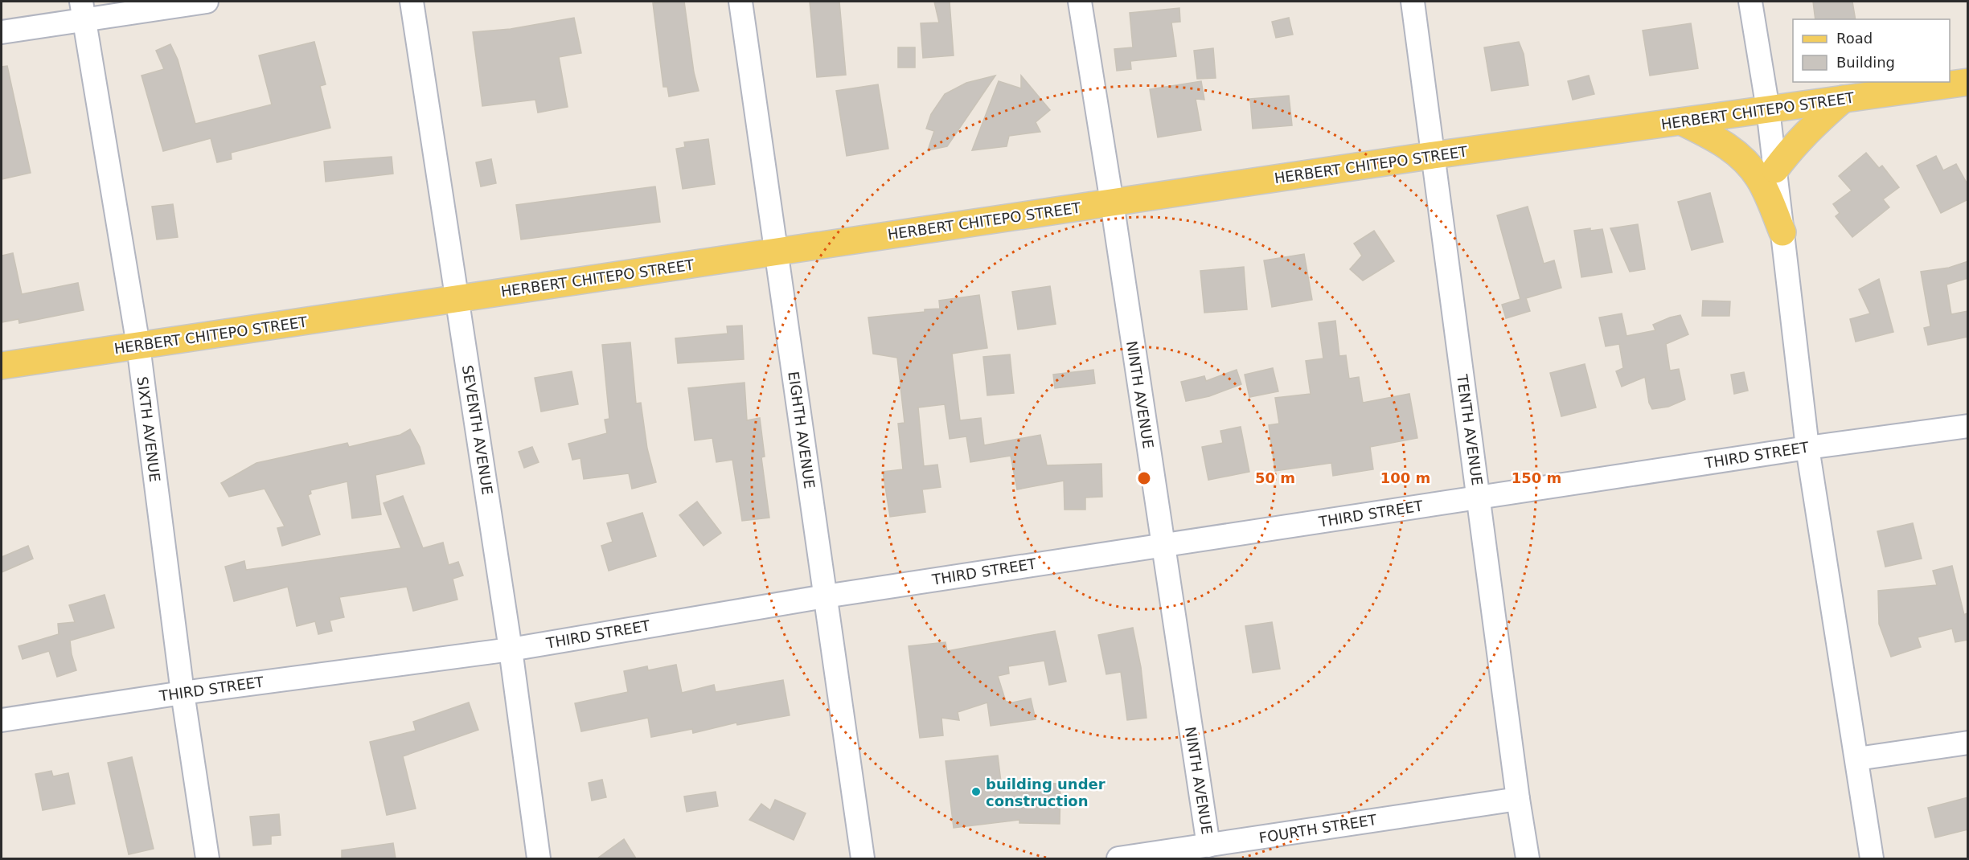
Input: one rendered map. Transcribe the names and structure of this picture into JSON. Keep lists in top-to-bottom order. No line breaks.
{"streets":{"main road":["HERBERT CHITEPO STREET"],"street":["NINTH AVENUE","SIXTH AVENUE","SEVENTH AVENUE","EIGHTH AVENUE","TENTH AVENUE","THIRD STREET","FOURTH STREET"]},"crossings":[["HERBERT CHITEPO STREET","NINTH AVENUE"],["HERBERT CHITEPO STREET","SIXTH AVENUE"],["HERBERT CHITEPO STREET","SEVENTH AVENUE"],["HERBERT CHITEPO STREET","EIGHTH AVENUE"],["HERBERT CHITEPO STREET","TENTH AVENUE"],["NINTH AVENUE","THIRD STREET"],["NINTH AVENUE","FOURTH STREET"],["SIXTH AVENUE","THIRD STREET"],["SEVENTH AVENUE","THIRD STREET"],["EIGHTH AVENUE","THIRD STREET"],["TENTH AVENUE","THIRD STREET"],["TENTH AVENUE","FOURTH STREET"]],"places":["building under construction"],"legend":["Road","Building"],"rings":["50 m","100 m","150 m"]}
